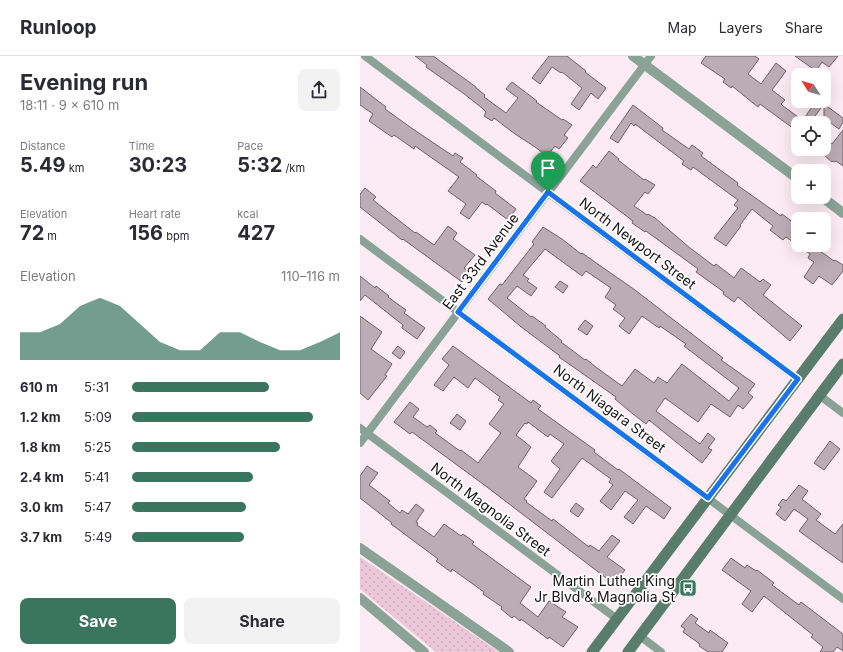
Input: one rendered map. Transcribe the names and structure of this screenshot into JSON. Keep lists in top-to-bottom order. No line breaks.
{"streets":{"street":["North Newport Street","East 33rd Avenue","North Niagara Street","North Magnolia Street"]},"crossings":[["North Newport Street","East 33rd Avenue"],["East 33rd Avenue","North Niagara Street"],["East 33rd Avenue","North Magnolia Street"]],"places":{"bus stop":["Martin Luther King Jr Blvd & Magnolia St"]},"north":"top left","page":{"header":"Runloop","nav":["Map","Layers","Share"],"heading":["Evening run","18:11 · 9 × 610 m"],"map_buttons":["+","−"],"stats":[["Distance","5.49 km"],["Time","30:23"],["Pace","5:32 /km"],["Elevation","72 m"],["Heart rate","156 bpm"],["kcal","427"]],"chart":["Elevation","110–116 m"],"list":[{"name":"610 m","note":"5:31"},{"name":"1.2 km","note":"5:09"},{"name":"1.8 km","note":"5:25"},{"name":"2.4 km","note":"5:41"},{"name":"3.0 km","note":"5:47"},{"name":"3.7 km","note":"5:49"}],"buttons":["Save","Share"]}}
